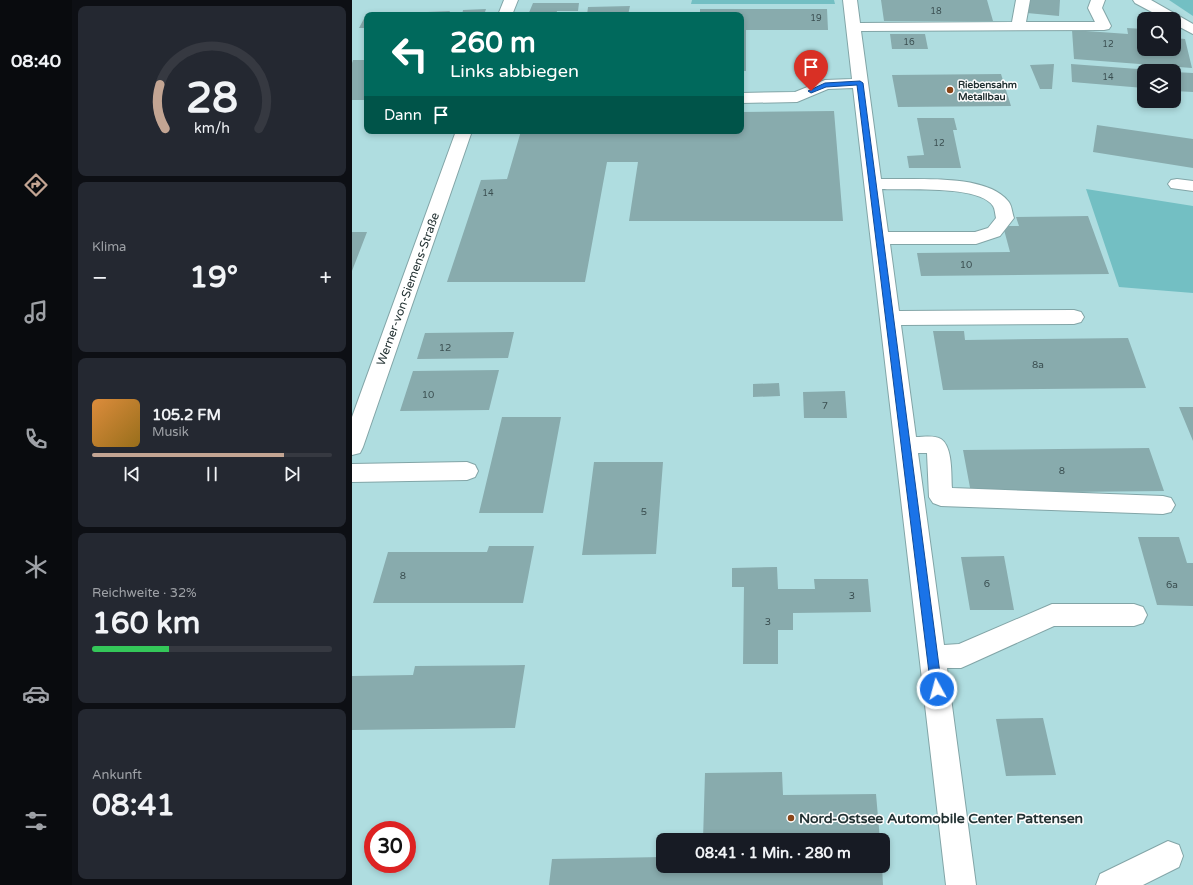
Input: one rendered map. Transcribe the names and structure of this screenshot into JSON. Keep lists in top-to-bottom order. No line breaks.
{"streets":{"street":["Werner-von-Siemens-Straße"]},"places":["Riebensahm Metallbau","Nord-Ostsee Automobile Center Pattensen"],"house_numbers":["18","19","16","12","14","12","14","10","12","8a","10","7","8","5","8","6","6a","3","3"],"page":{"tabs":"08:40","turn":["260 m","Links abbiegen"],"then":"Dann","tile":["Klima",["Reichweite · 32%","160 km"],["Ankunft","08:41"]],"heat":["−","19°","+"],"song":["105.2 FM","Musik"],"limit":"30","trip":"08:41 · 1 Min. · 280 m","gauge":["28","km/h"]}}
